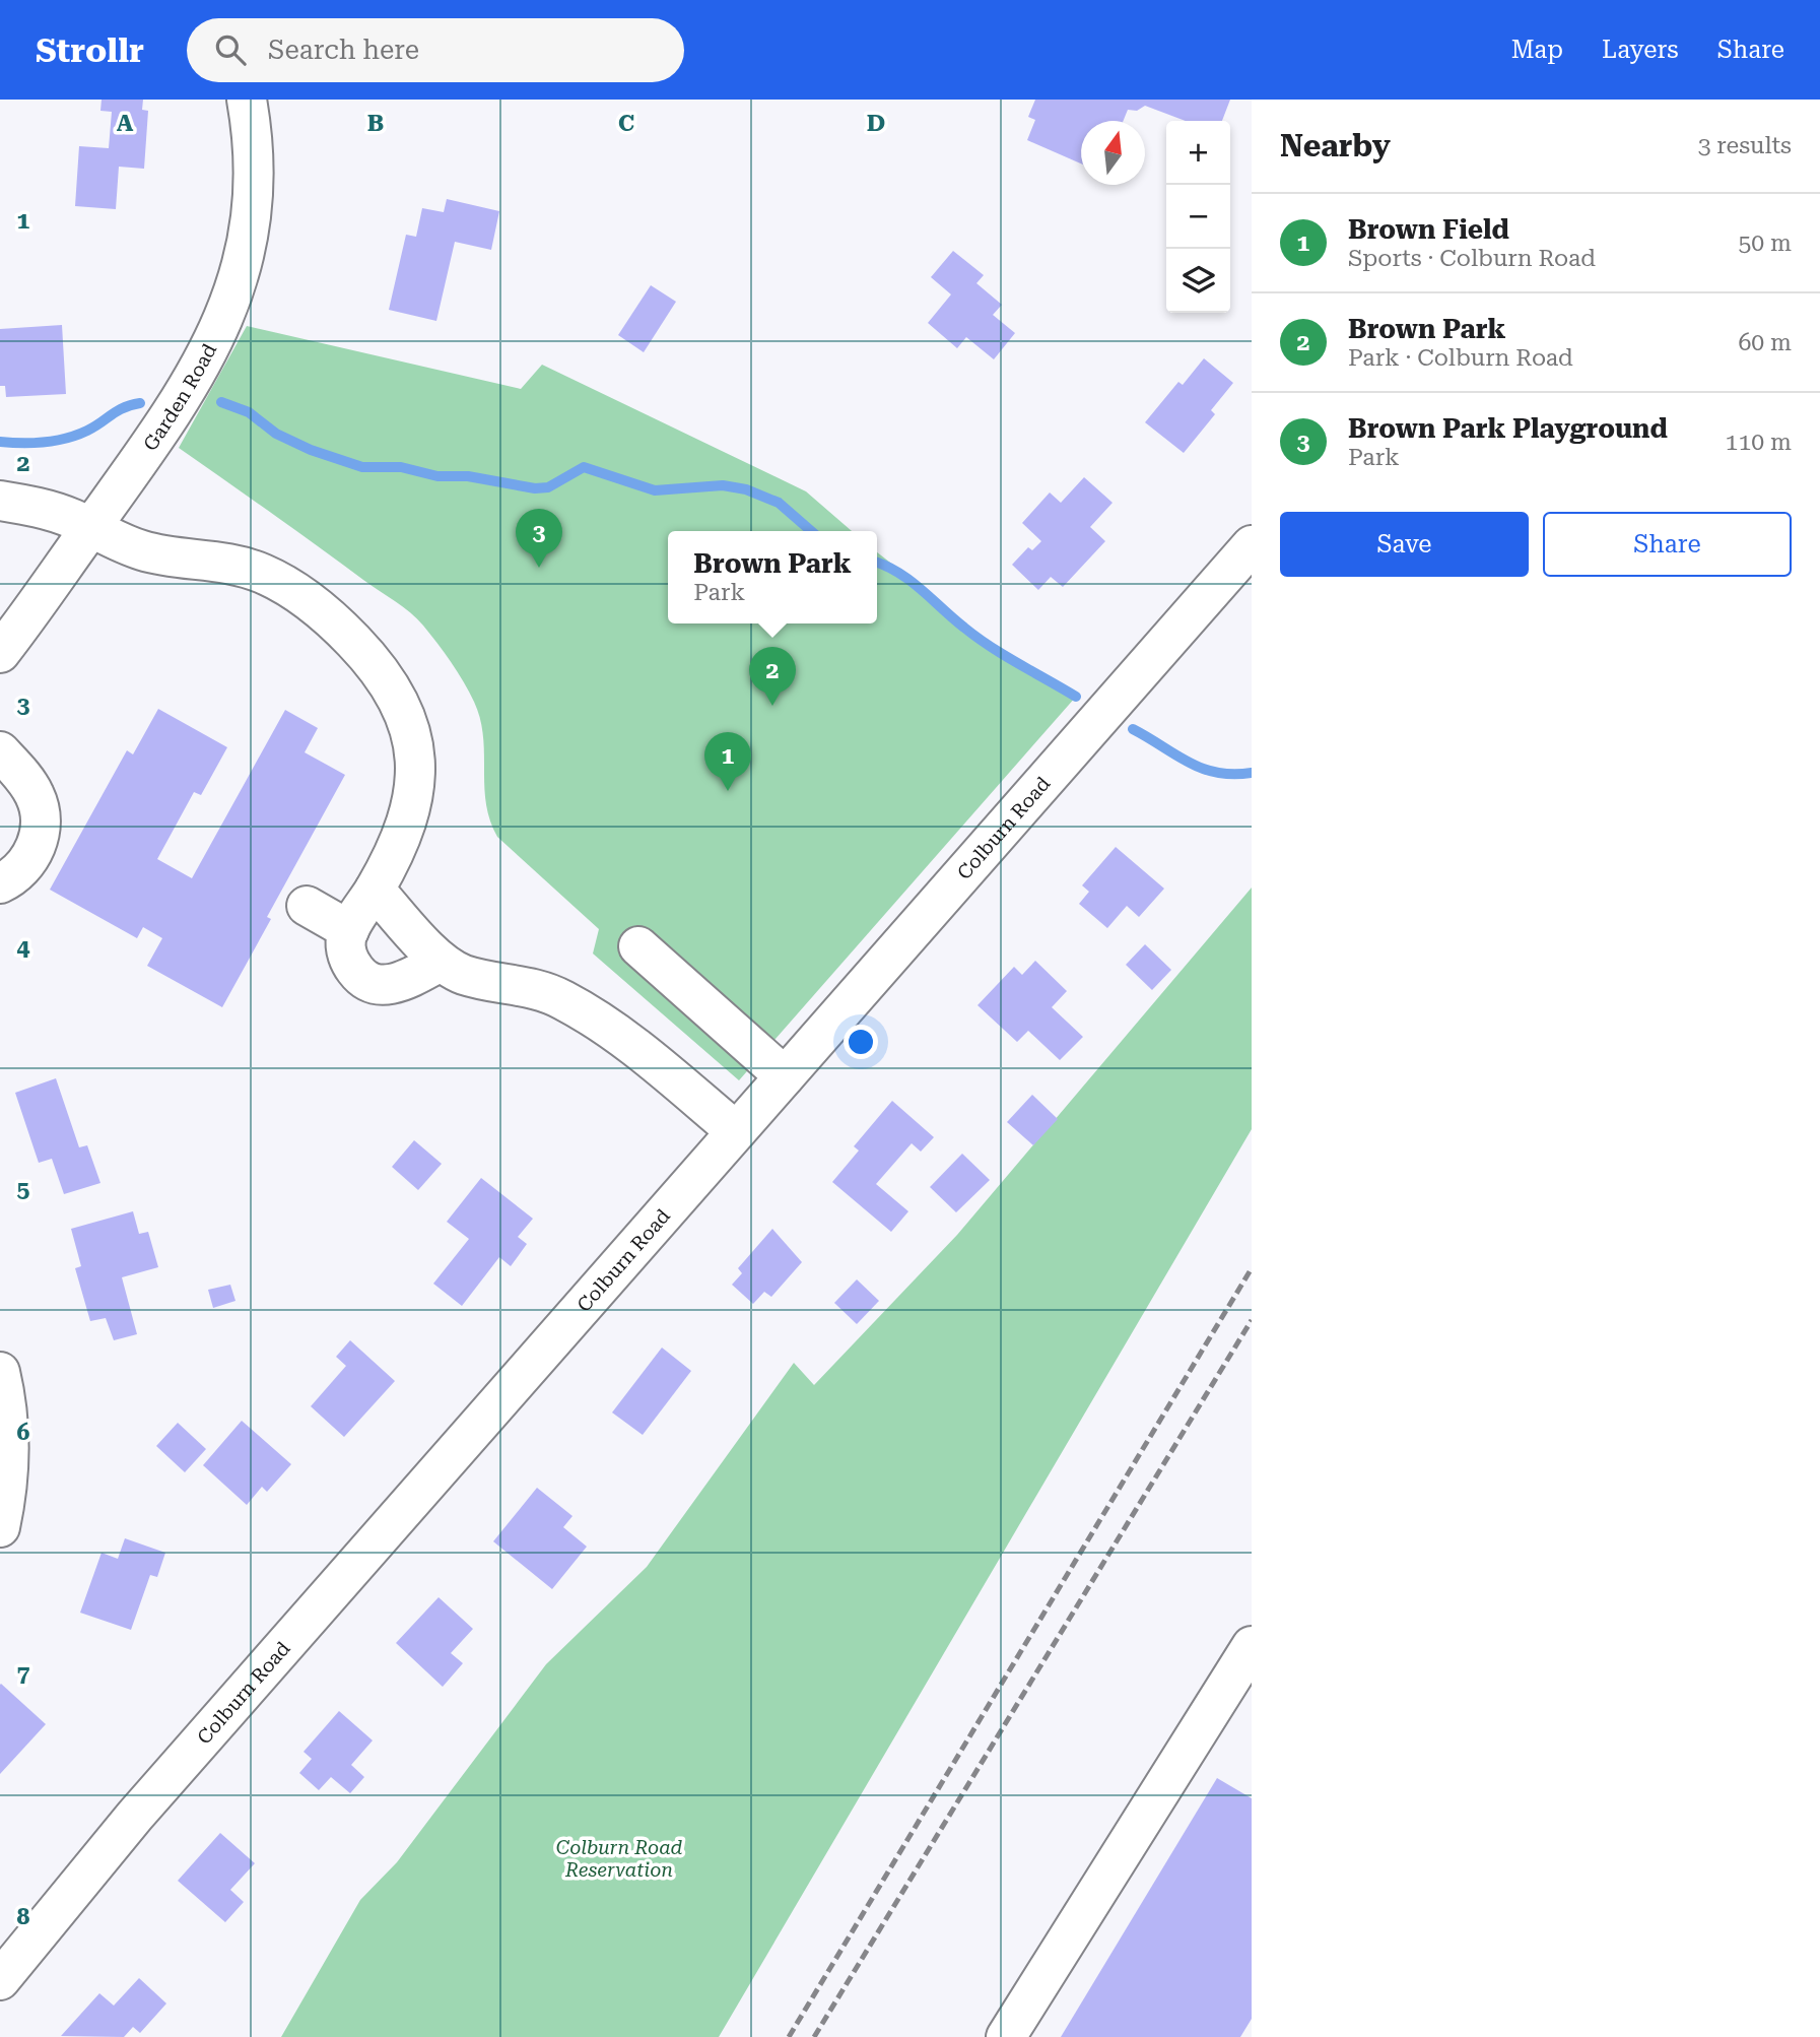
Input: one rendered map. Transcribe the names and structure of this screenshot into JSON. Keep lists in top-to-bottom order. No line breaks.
{"streets":{"street":["Garden Road","Colburn Road"]},"parks":["Colburn Road Reservation"],"north":"top","page":{"header":"Strollr","search":"Search here","nav":["Map","Layers","Share"],"heading":["Nearby","3 results"],"map_buttons":["+","−"],"list":[{"mark":"1","name":"Brown Field","note":"Sports · Colburn Road","value":"50 m"},{"mark":"2","name":"Brown Park","note":"Park · Colburn Road","value":"60 m"},{"mark":"3","name":"Brown Park Playground","note":"Park","value":"110 m"}],"buttons":["Save","Share"],"pins":["3","2","1"],"popup":["Brown Park","Park"]},"grid":{"columns":["A","B","C","D"],"rows":["1","2","3","4","5","6","7","8"]}}
